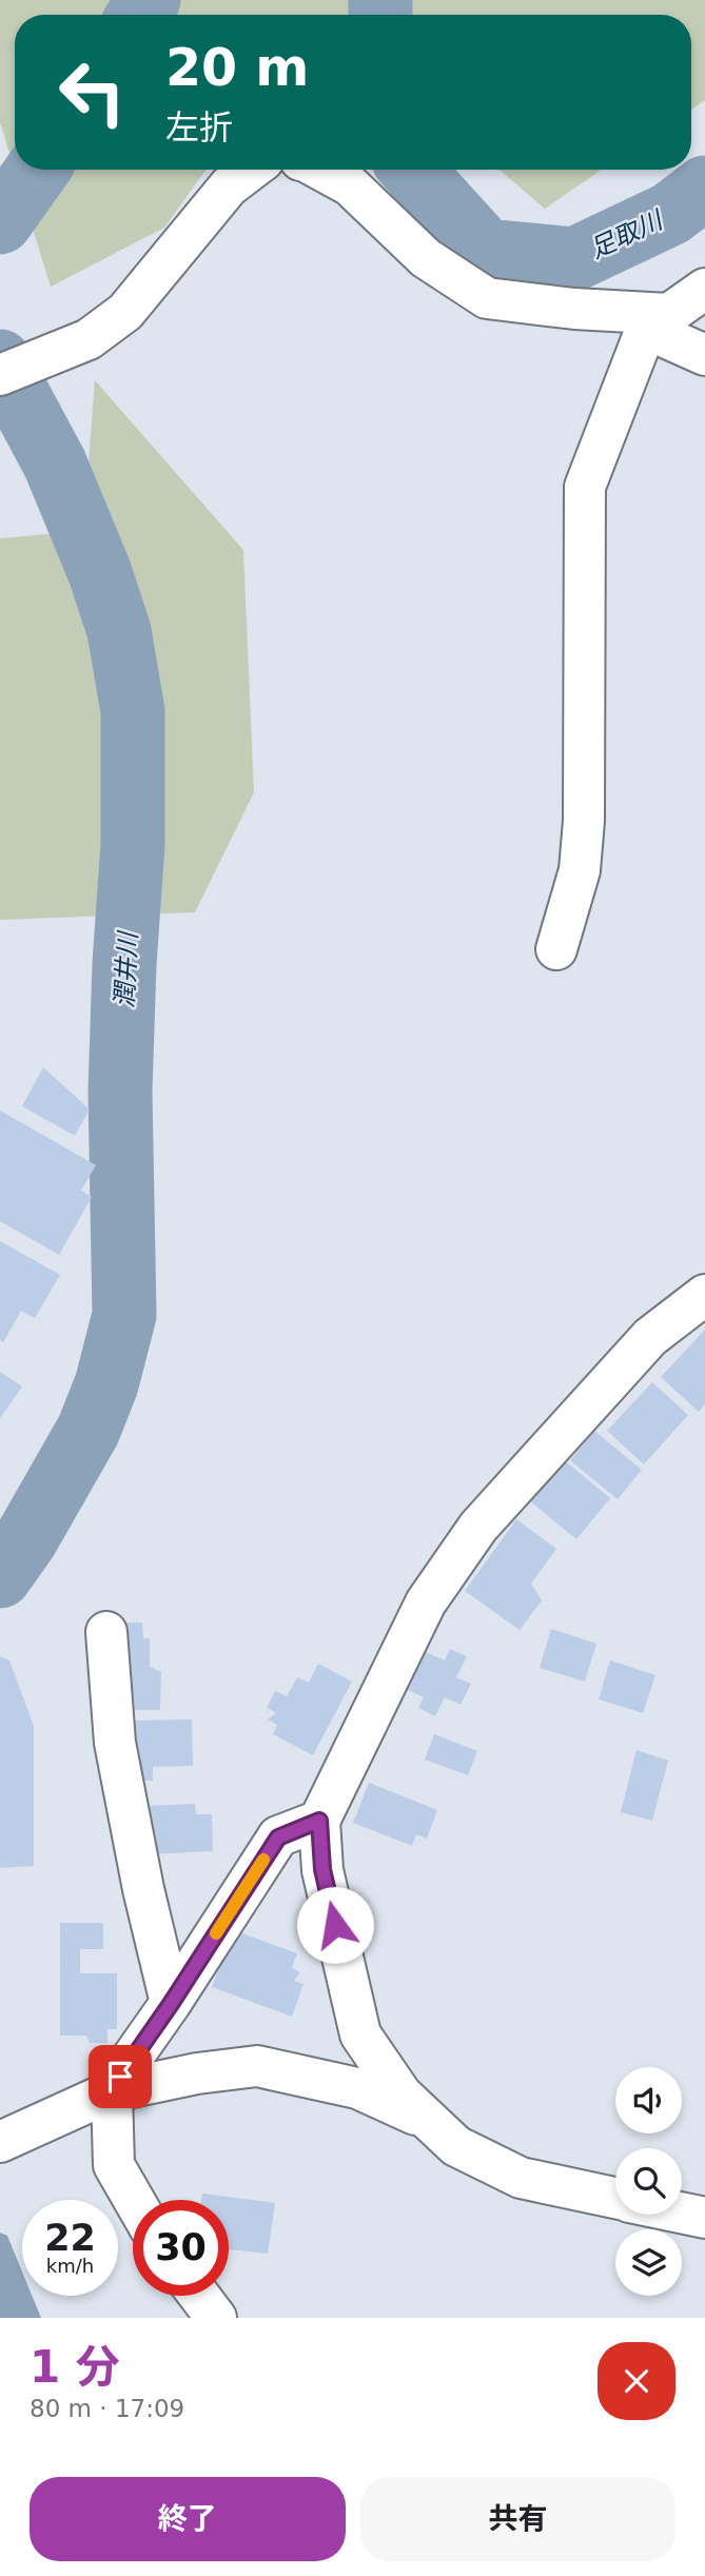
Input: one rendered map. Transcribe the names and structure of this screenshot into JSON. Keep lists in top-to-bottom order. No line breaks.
{"water":["足取川","潤井川"],"page":{"turn":["20 m","左折"],"speed":"22 km/h","limit":"30","heading":["1 分","80 m · 17:09"],"buttons":["終了","共有"]}}
